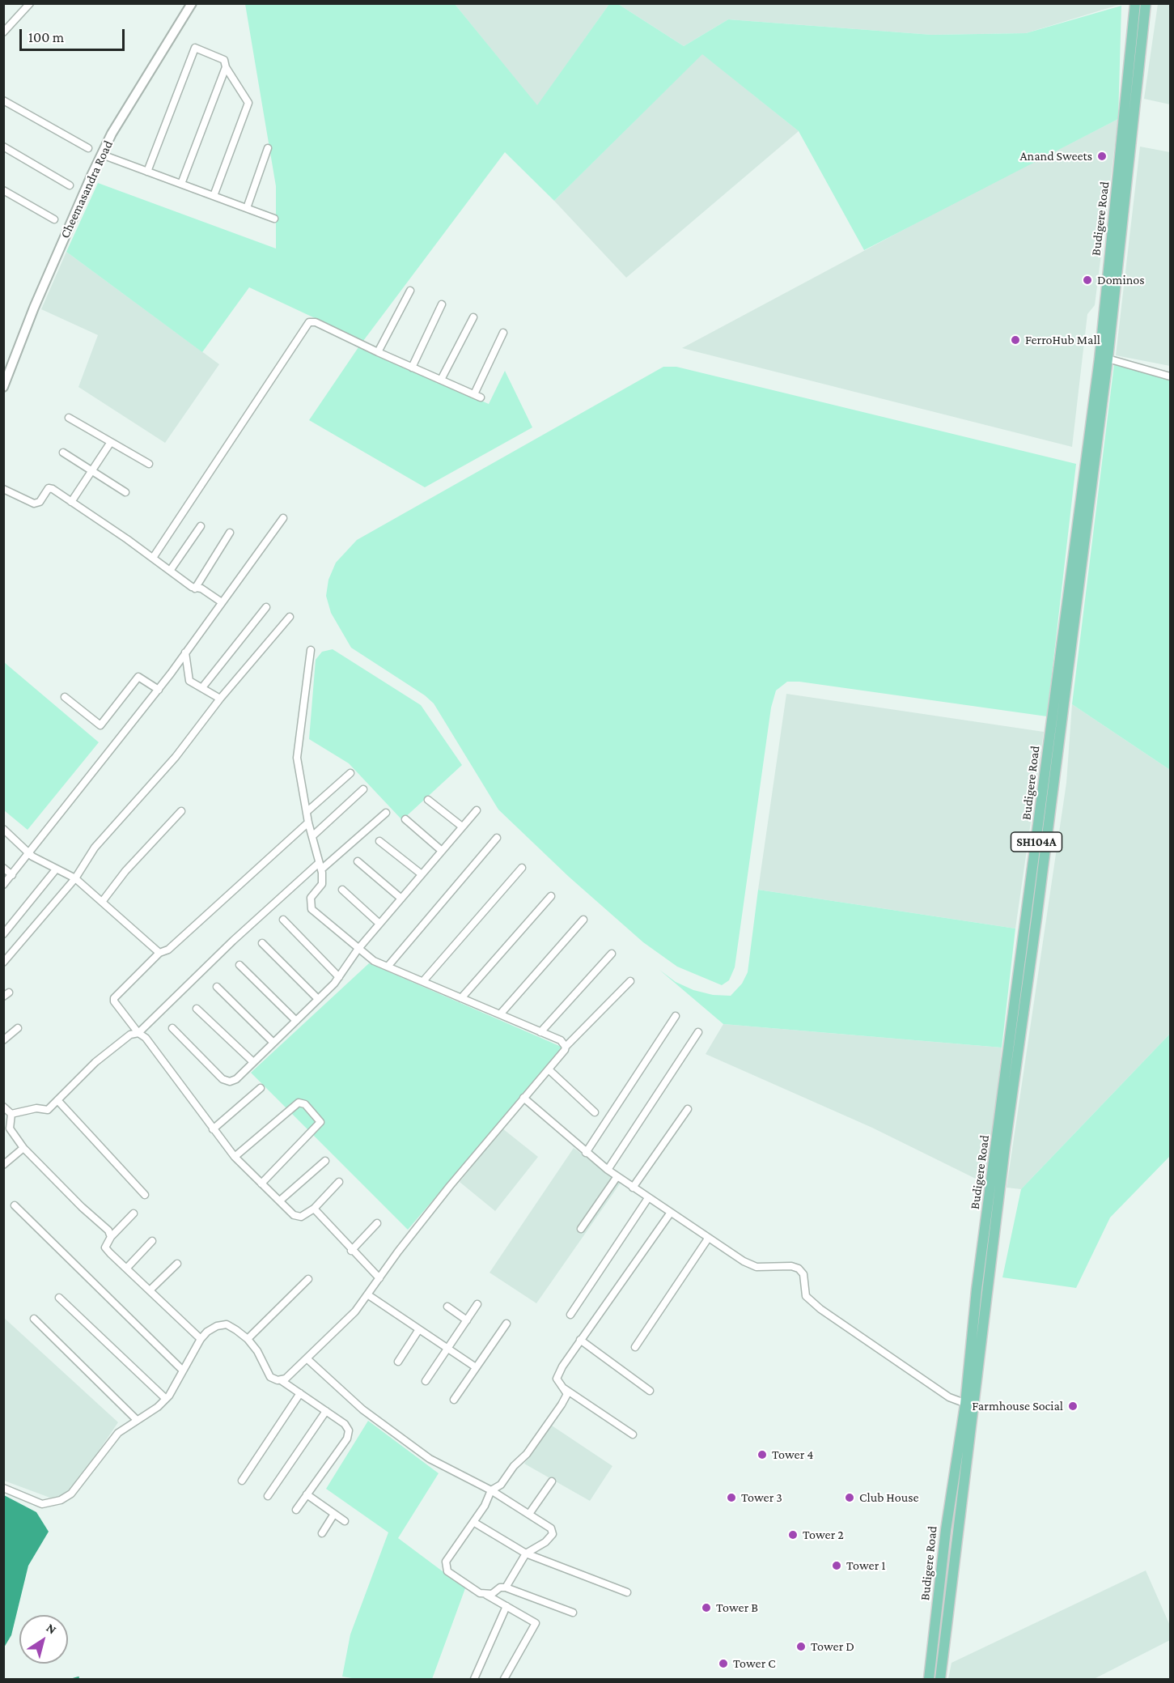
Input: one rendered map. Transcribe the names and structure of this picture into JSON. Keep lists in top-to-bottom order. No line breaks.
{"streets":{"main road":["Budigere Road","SH104A"],"street":["Cheemasandra Road"]},"places":["Anand Sweets","Dominos","FerroHub Mall","Farmhouse Social","Tower 4","Tower 3","Club House","Tower 2","Tower 1","Tower B","Tower D","Tower C"],"scale_bar":"100 m","north":"top right"}
